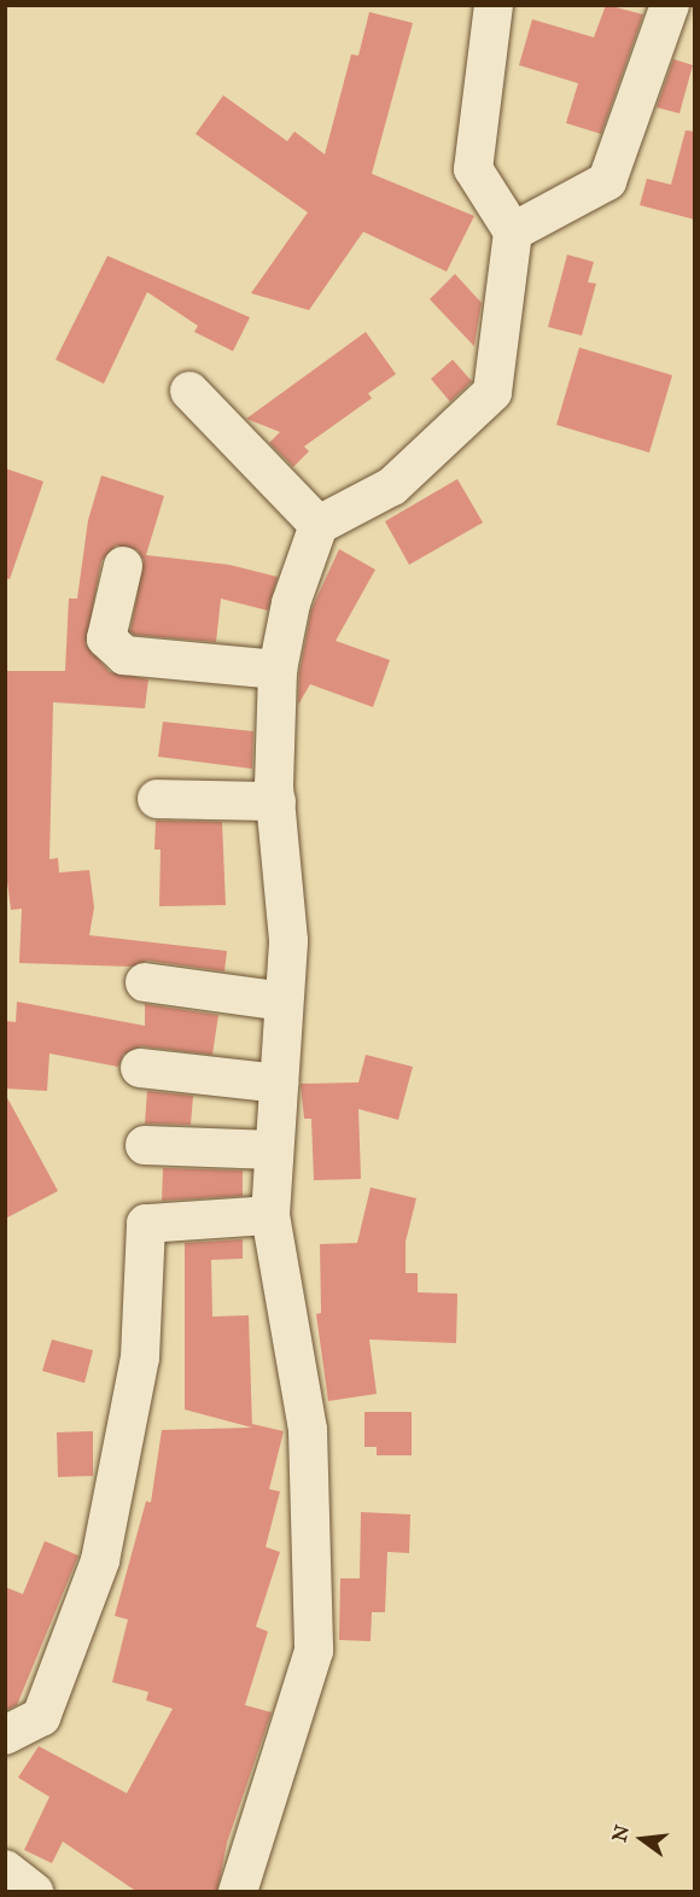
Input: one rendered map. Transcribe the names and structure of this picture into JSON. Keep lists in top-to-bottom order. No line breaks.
{"north":"left"}
